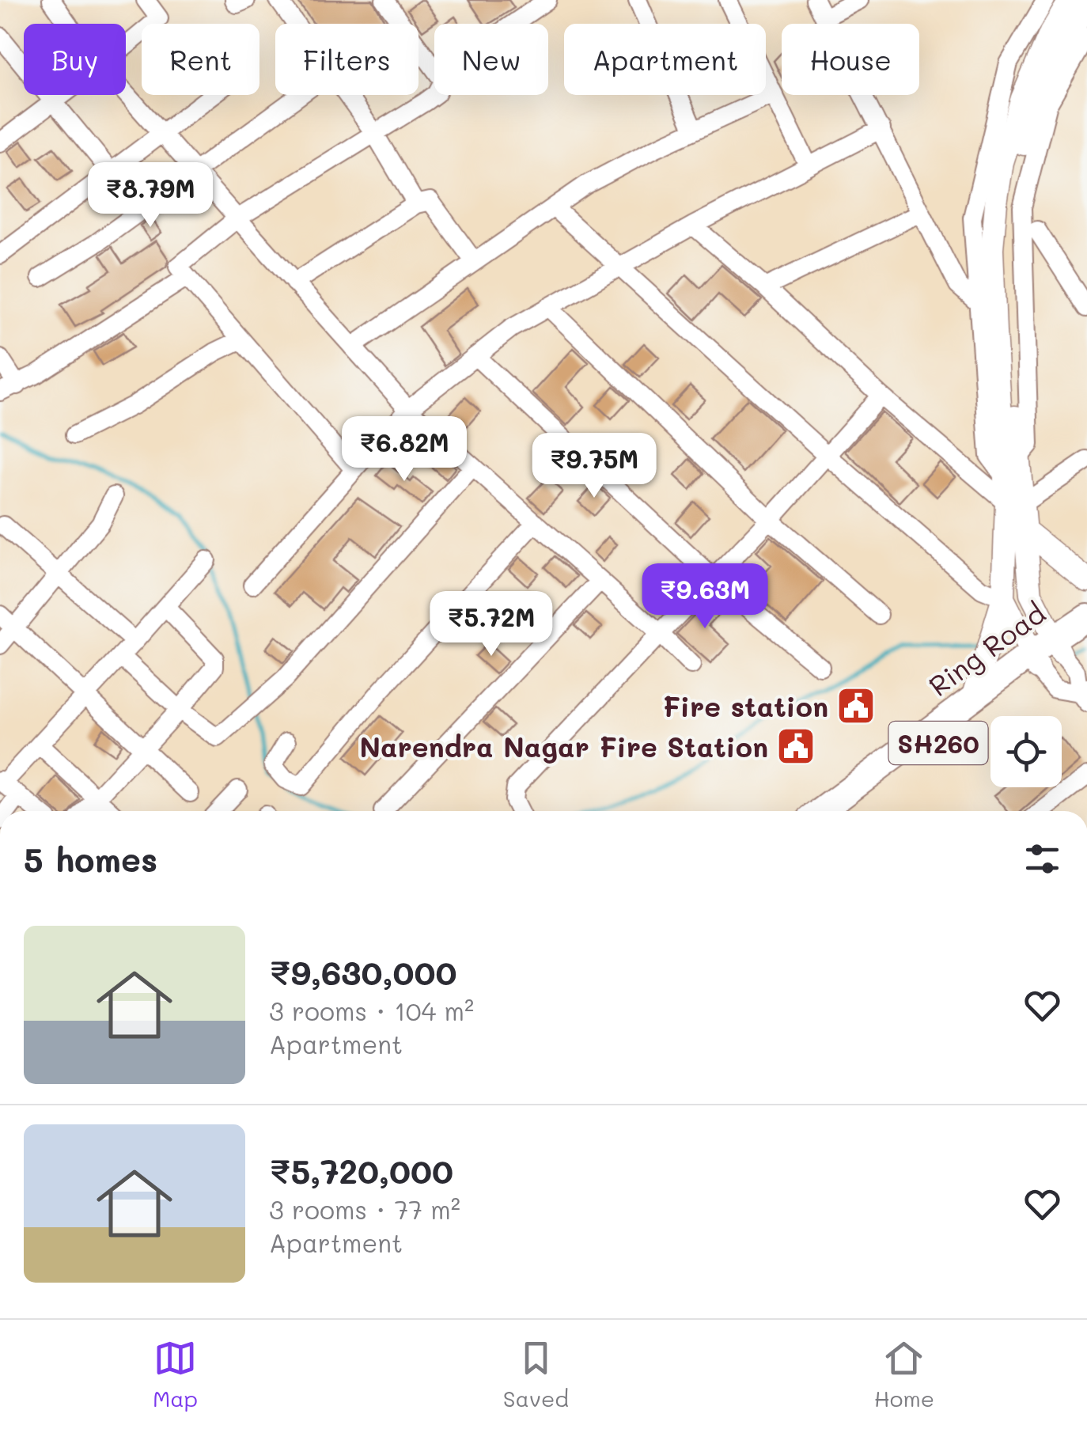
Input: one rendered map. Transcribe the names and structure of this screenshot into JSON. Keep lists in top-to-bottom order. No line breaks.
{"streets":{"highway":["Ring Road","SH260"]},"places":{"public building":["Fire station","Narendra Nagar Fire Station"]},"page":{"chip":["Buy","Rent","Filters","New","Apartment","House"],"price":["₹8.79M","₹6.82M","₹9.75M","₹9.63M","₹5.72M"],"heading":"5 homes","list":[{"name":"₹9,630,000","note":"3 rooms · 104 m² · Apartment"},{"name":"₹5,720,000","note":"3 rooms · 77 m² · Apartment"}],"tabs":["Map","Saved","Home"]}}
